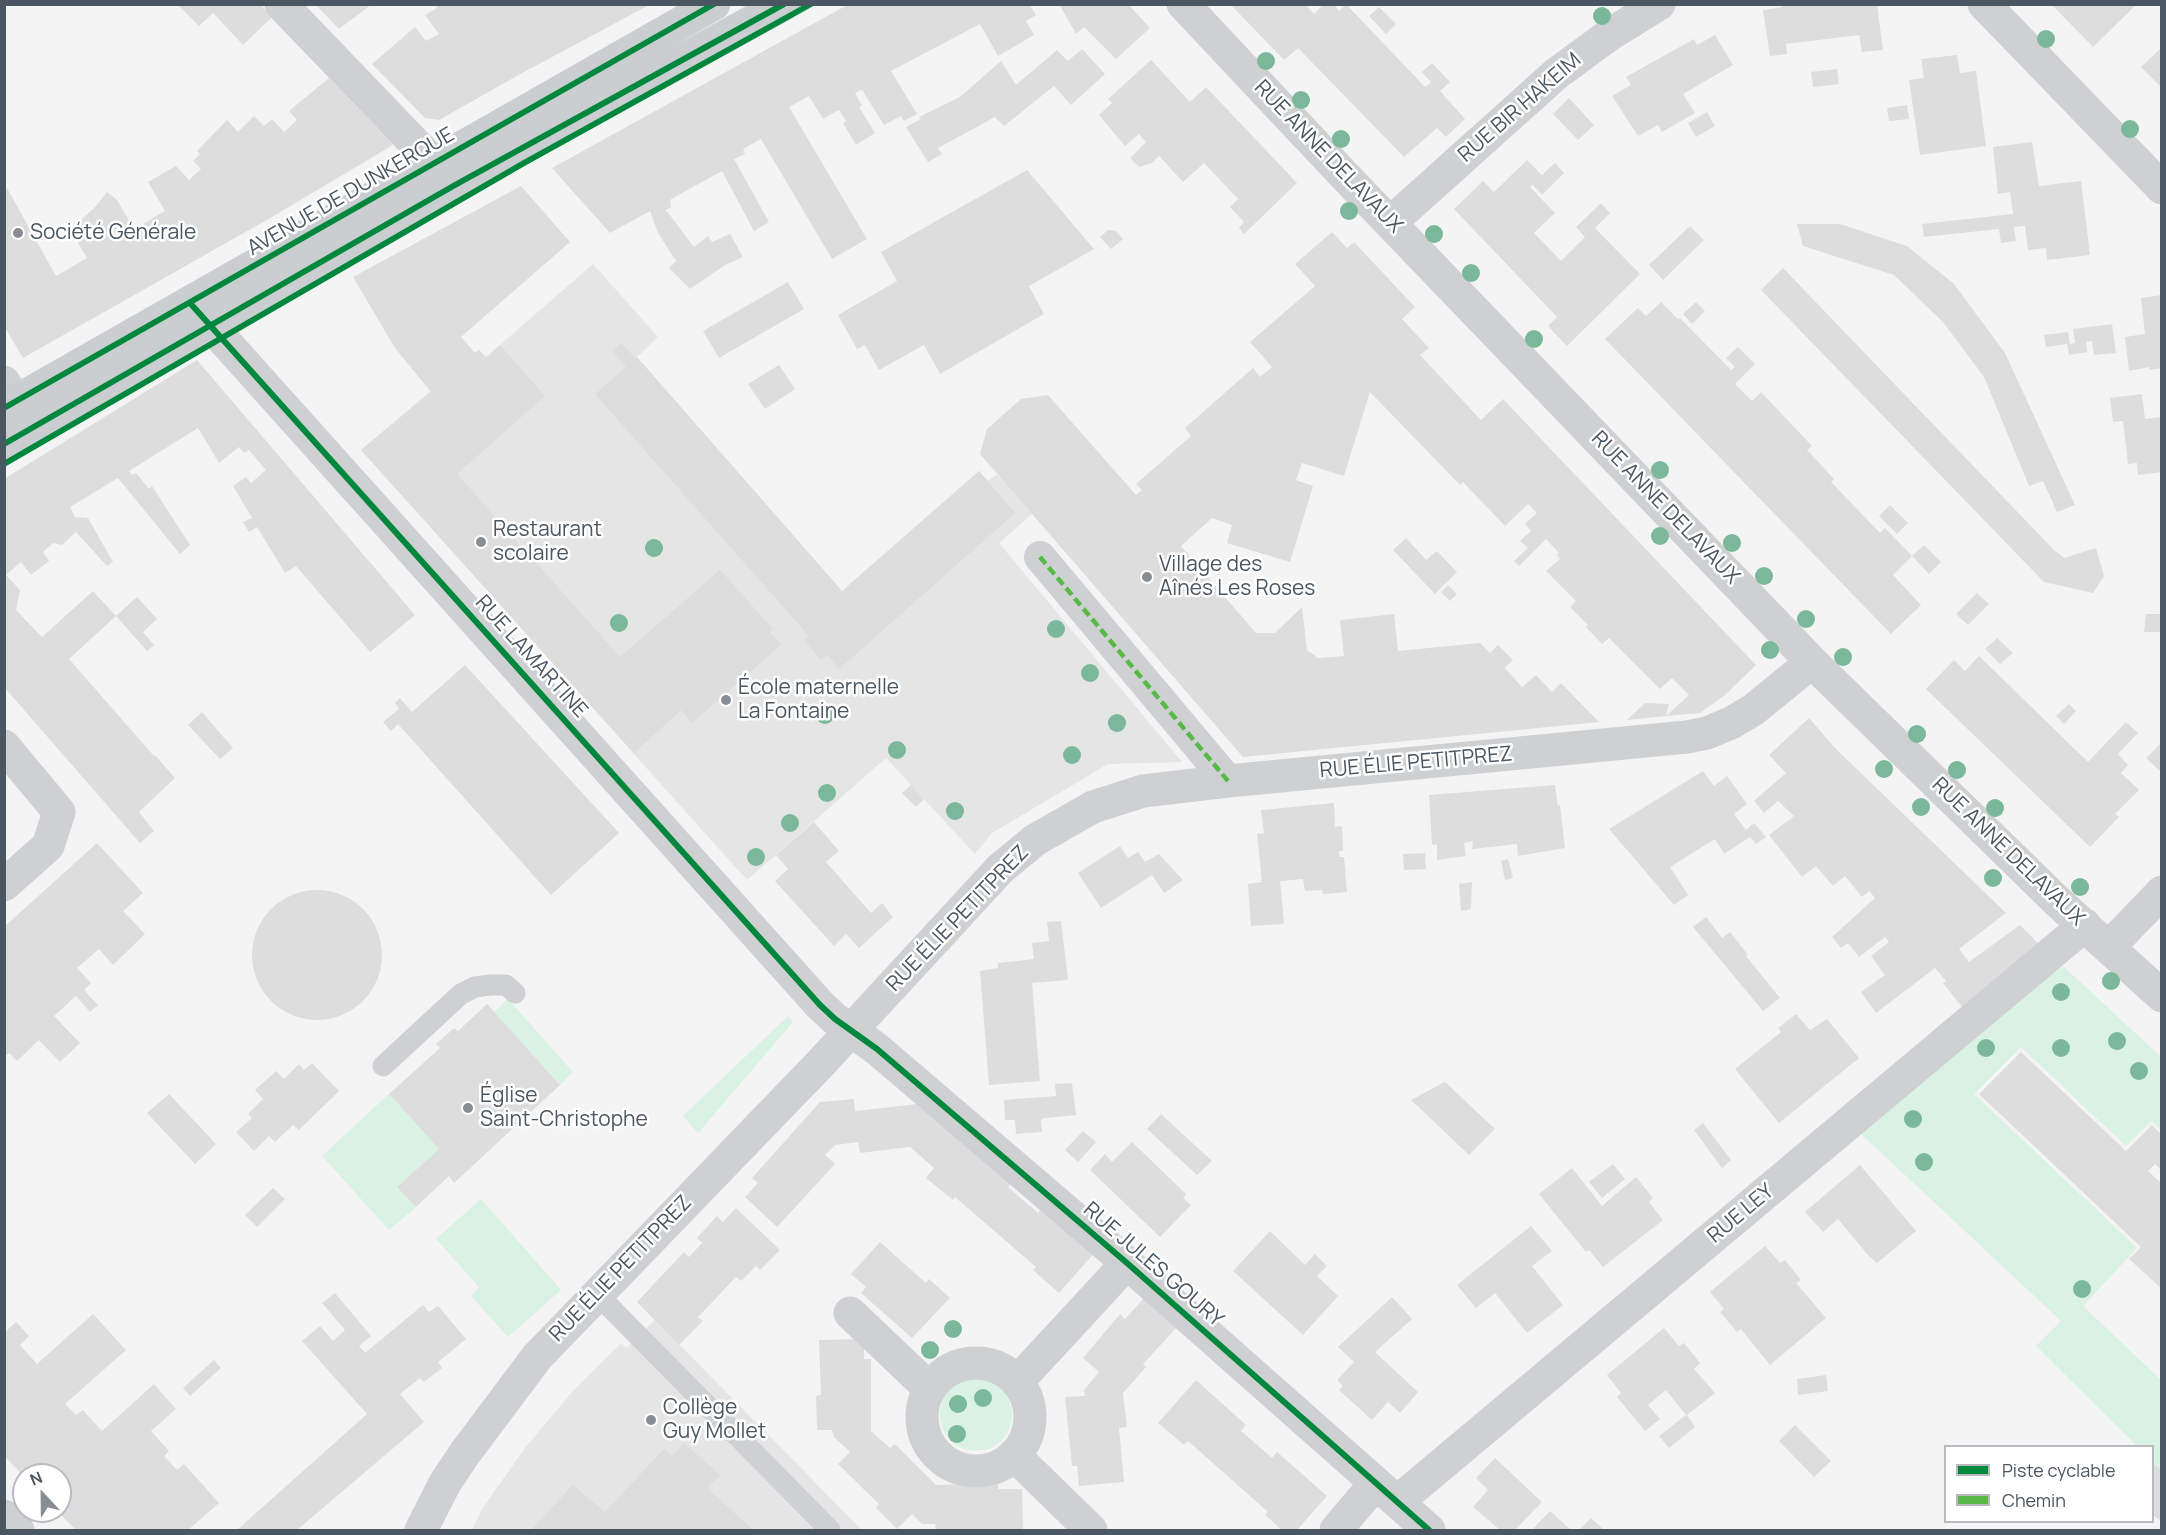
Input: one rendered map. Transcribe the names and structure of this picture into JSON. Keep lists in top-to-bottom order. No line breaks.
{"streets":{"main road":["AVENUE DE DUNKERQUE"],"street":["RUE BIR HAKEIM","RUE ANNE DELAVAUX","RUE LAMARTINE","RUE ÉLIE PETITPREZ","RUE LEY","RUE JULES GOURY"]},"crossings":[["RUE BIR HAKEIM","RUE ANNE DELAVAUX"],["RUE ANNE DELAVAUX","RUE ÉLIE PETITPREZ"],["RUE ANNE DELAVAUX","RUE LEY"],["AVENUE DE DUNKERQUE","RUE LAMARTINE"],["RUE LAMARTINE","RUE ÉLIE PETITPREZ"],["RUE LAMARTINE","RUE JULES GOURY"],["RUE ÉLIE PETITPREZ","RUE JULES GOURY"],["RUE LEY","RUE JULES GOURY"]],"places":["Société Générale","Restaurant scolaire","Village des Aînés Les Roses","École maternelle La Fontaine","Église Saint-Christophe","Collège Guy Mollet"],"legend":["Piste cyclable","Chemin"],"north":"top"}
